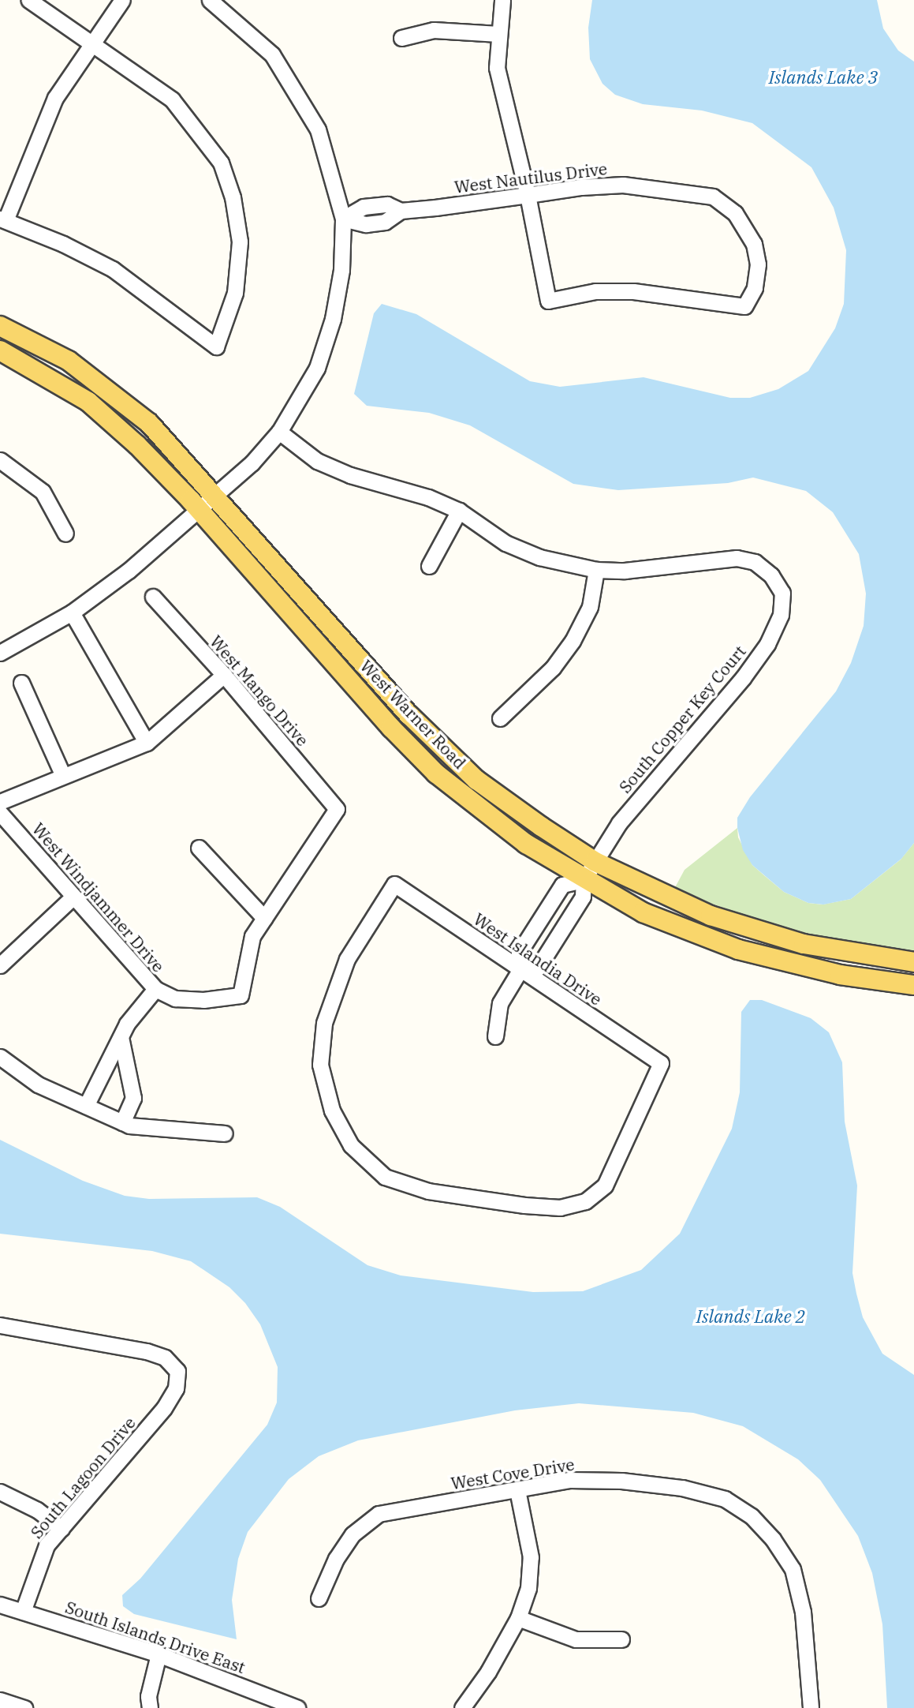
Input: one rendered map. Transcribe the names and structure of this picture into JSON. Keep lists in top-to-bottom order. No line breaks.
{"streets":{"main road":["West Warner Road"],"street":["West Nautilus Drive","West Mango Drive","South Copper Key Court","West Windjammer Drive","West Islandia Drive","West Cove Drive","South Lagoon Drive","South Islands Drive East"]},"crossings":[["West Mango Drive","West Windjammer Drive"],["West Warner Road","South Copper Key Court"],["South Copper Key Court","West Islandia Drive"],["South Lagoon Drive","South Islands Drive East"]],"water":["Islands Lake 3","Islands Lake 2"]}
